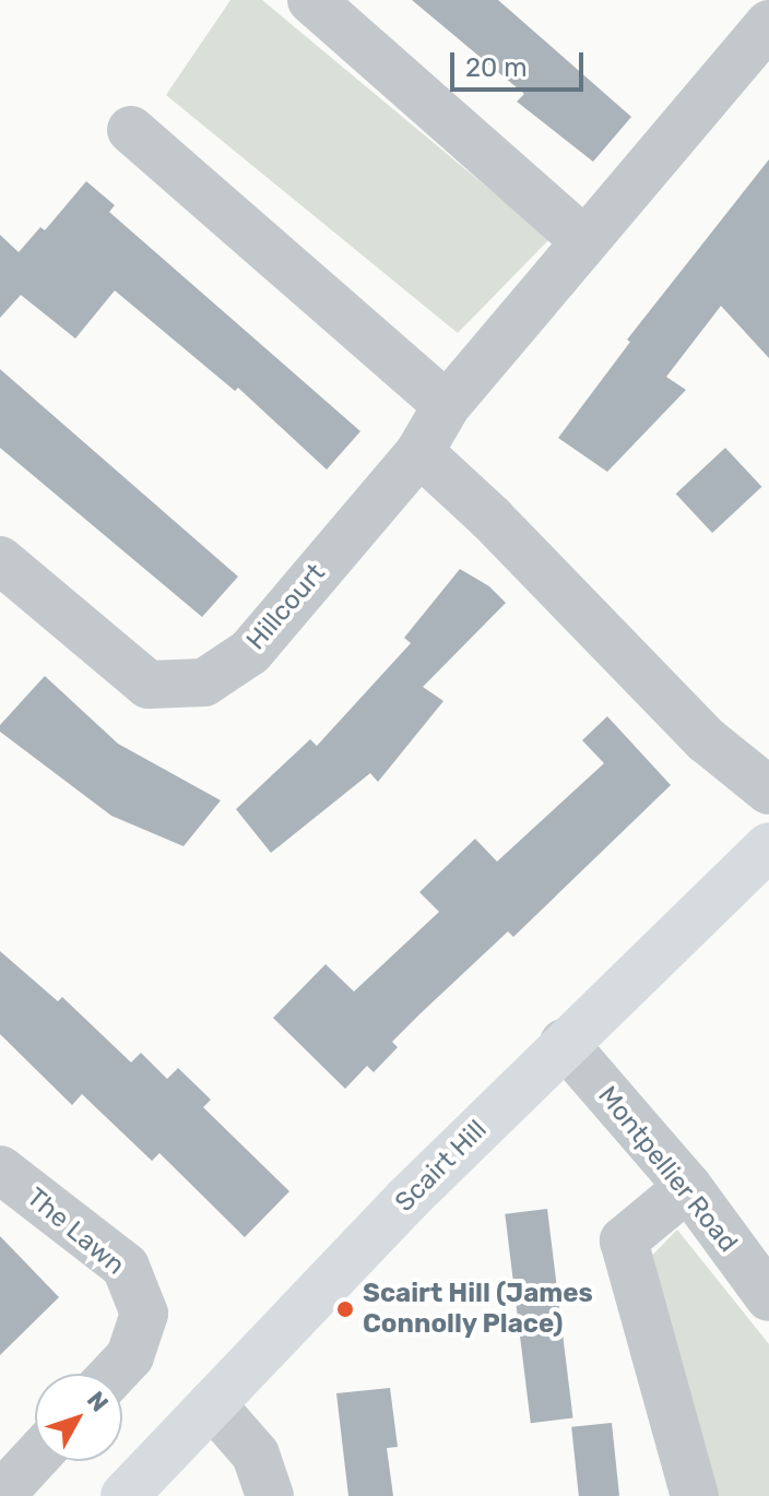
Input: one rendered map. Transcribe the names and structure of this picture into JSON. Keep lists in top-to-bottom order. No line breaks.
{"streets":{"street":["Hillcourt","Scairt Hill","Montpellier Road","The Lawn"]},"crossings":[["Scairt Hill","Montpellier Road"]],"places":["Scairt Hill (James Connolly Place)"],"scale_bar":"20 m","north":"top right"}
